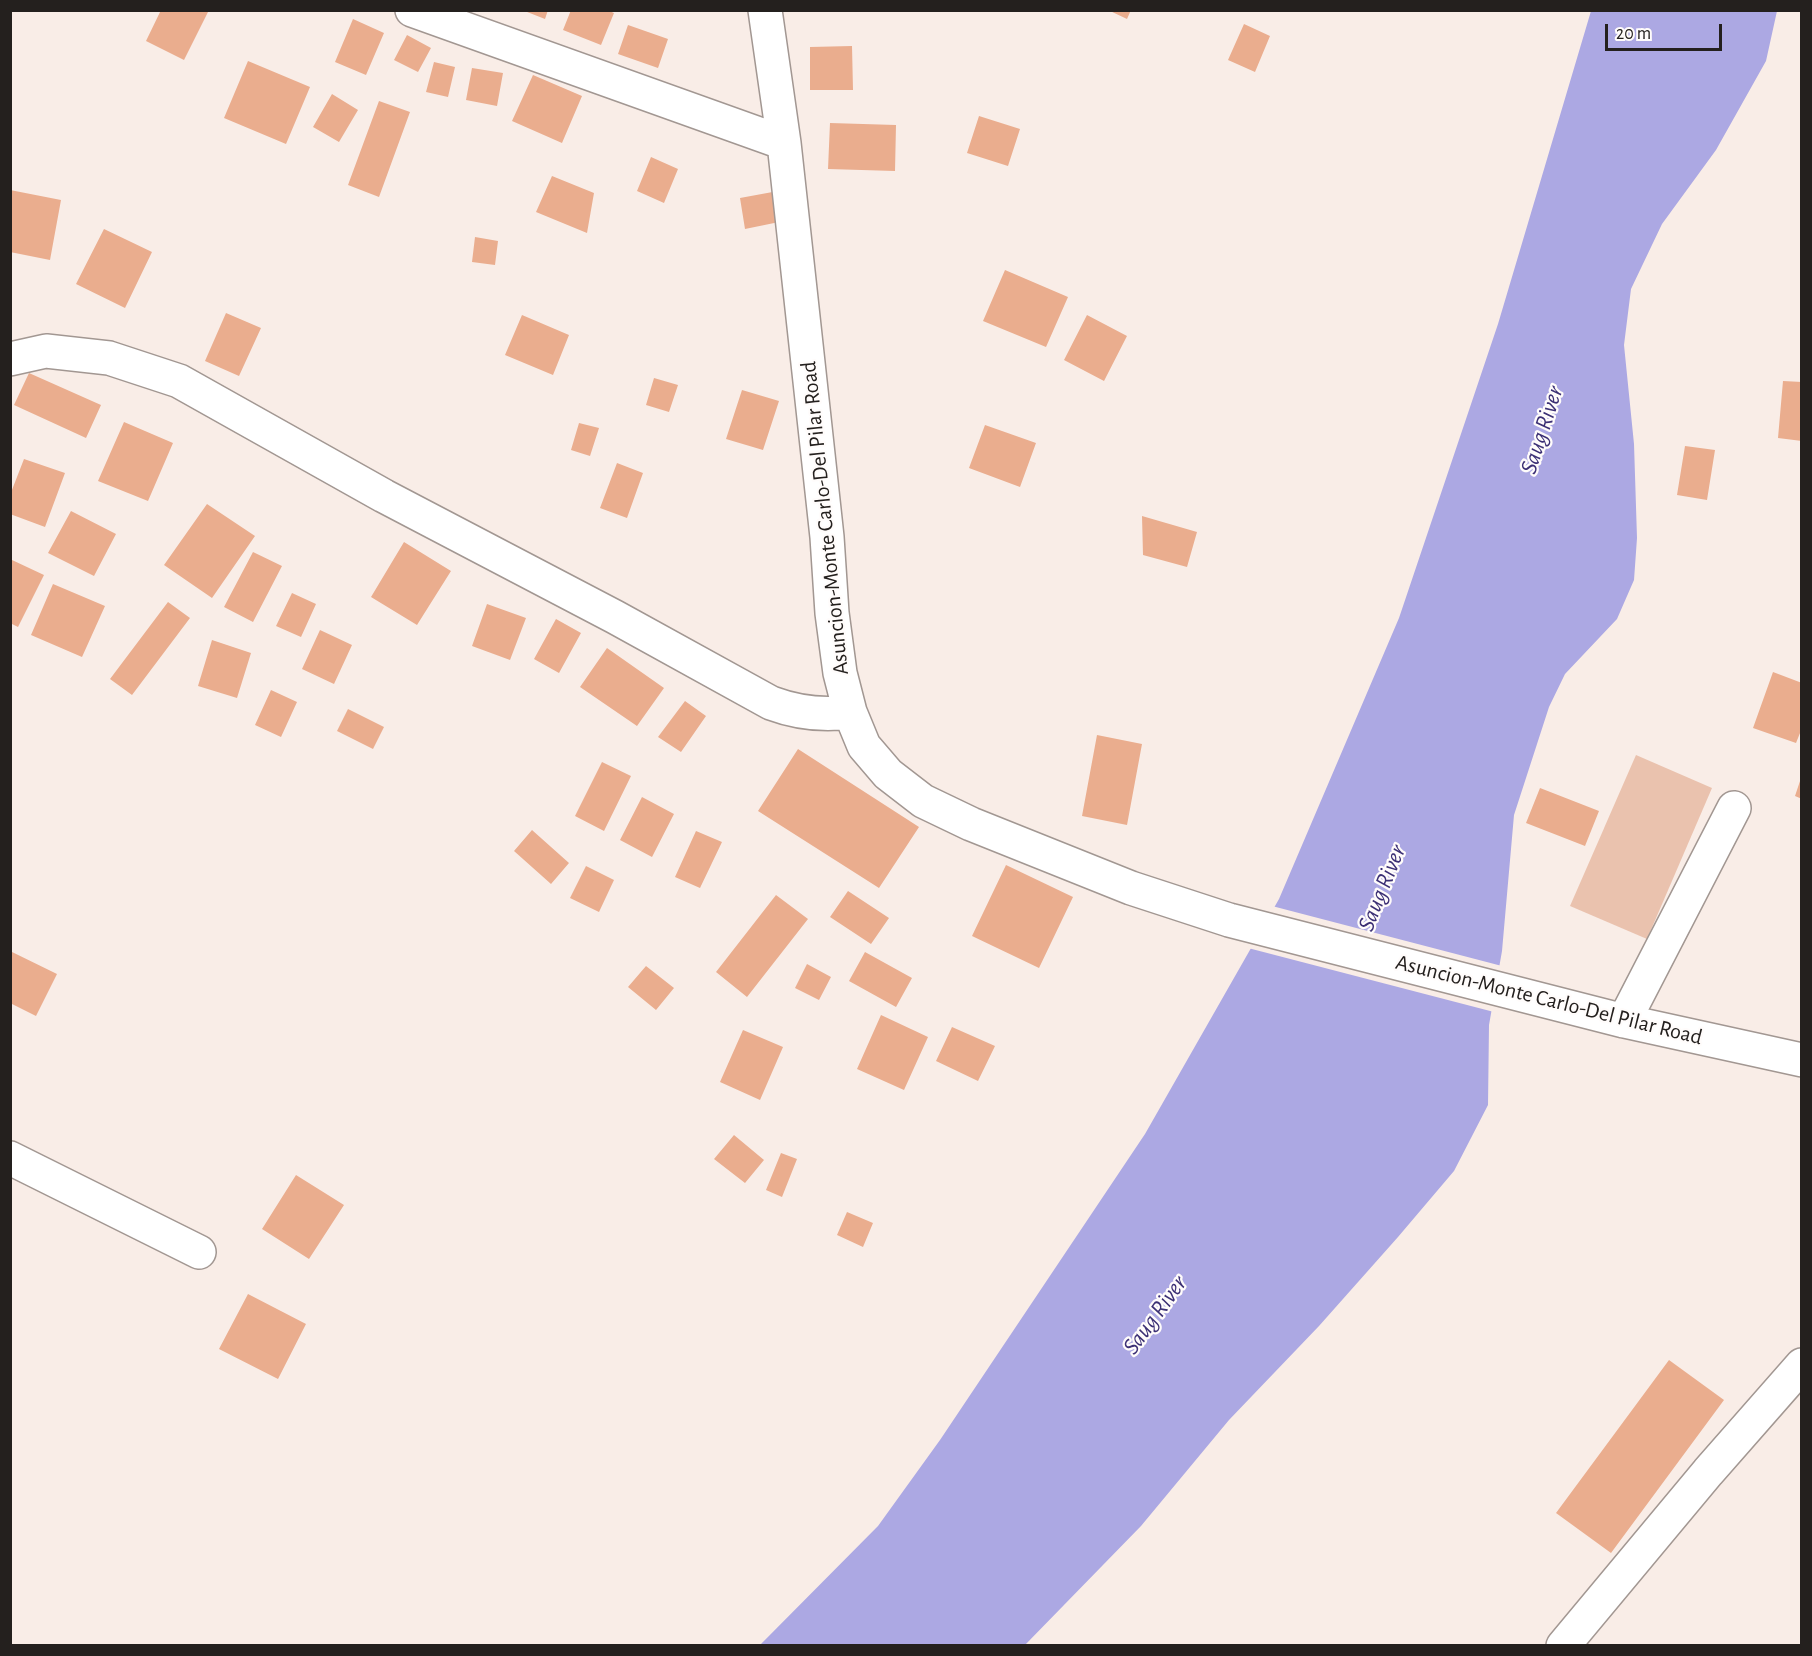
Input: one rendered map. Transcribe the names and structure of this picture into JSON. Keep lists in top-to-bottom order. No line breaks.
{"streets":{"street":["Asuncion-Monte Carlo-Del Pilar Road"]},"water":["Saug River"],"scale_bar":"20 m"}
